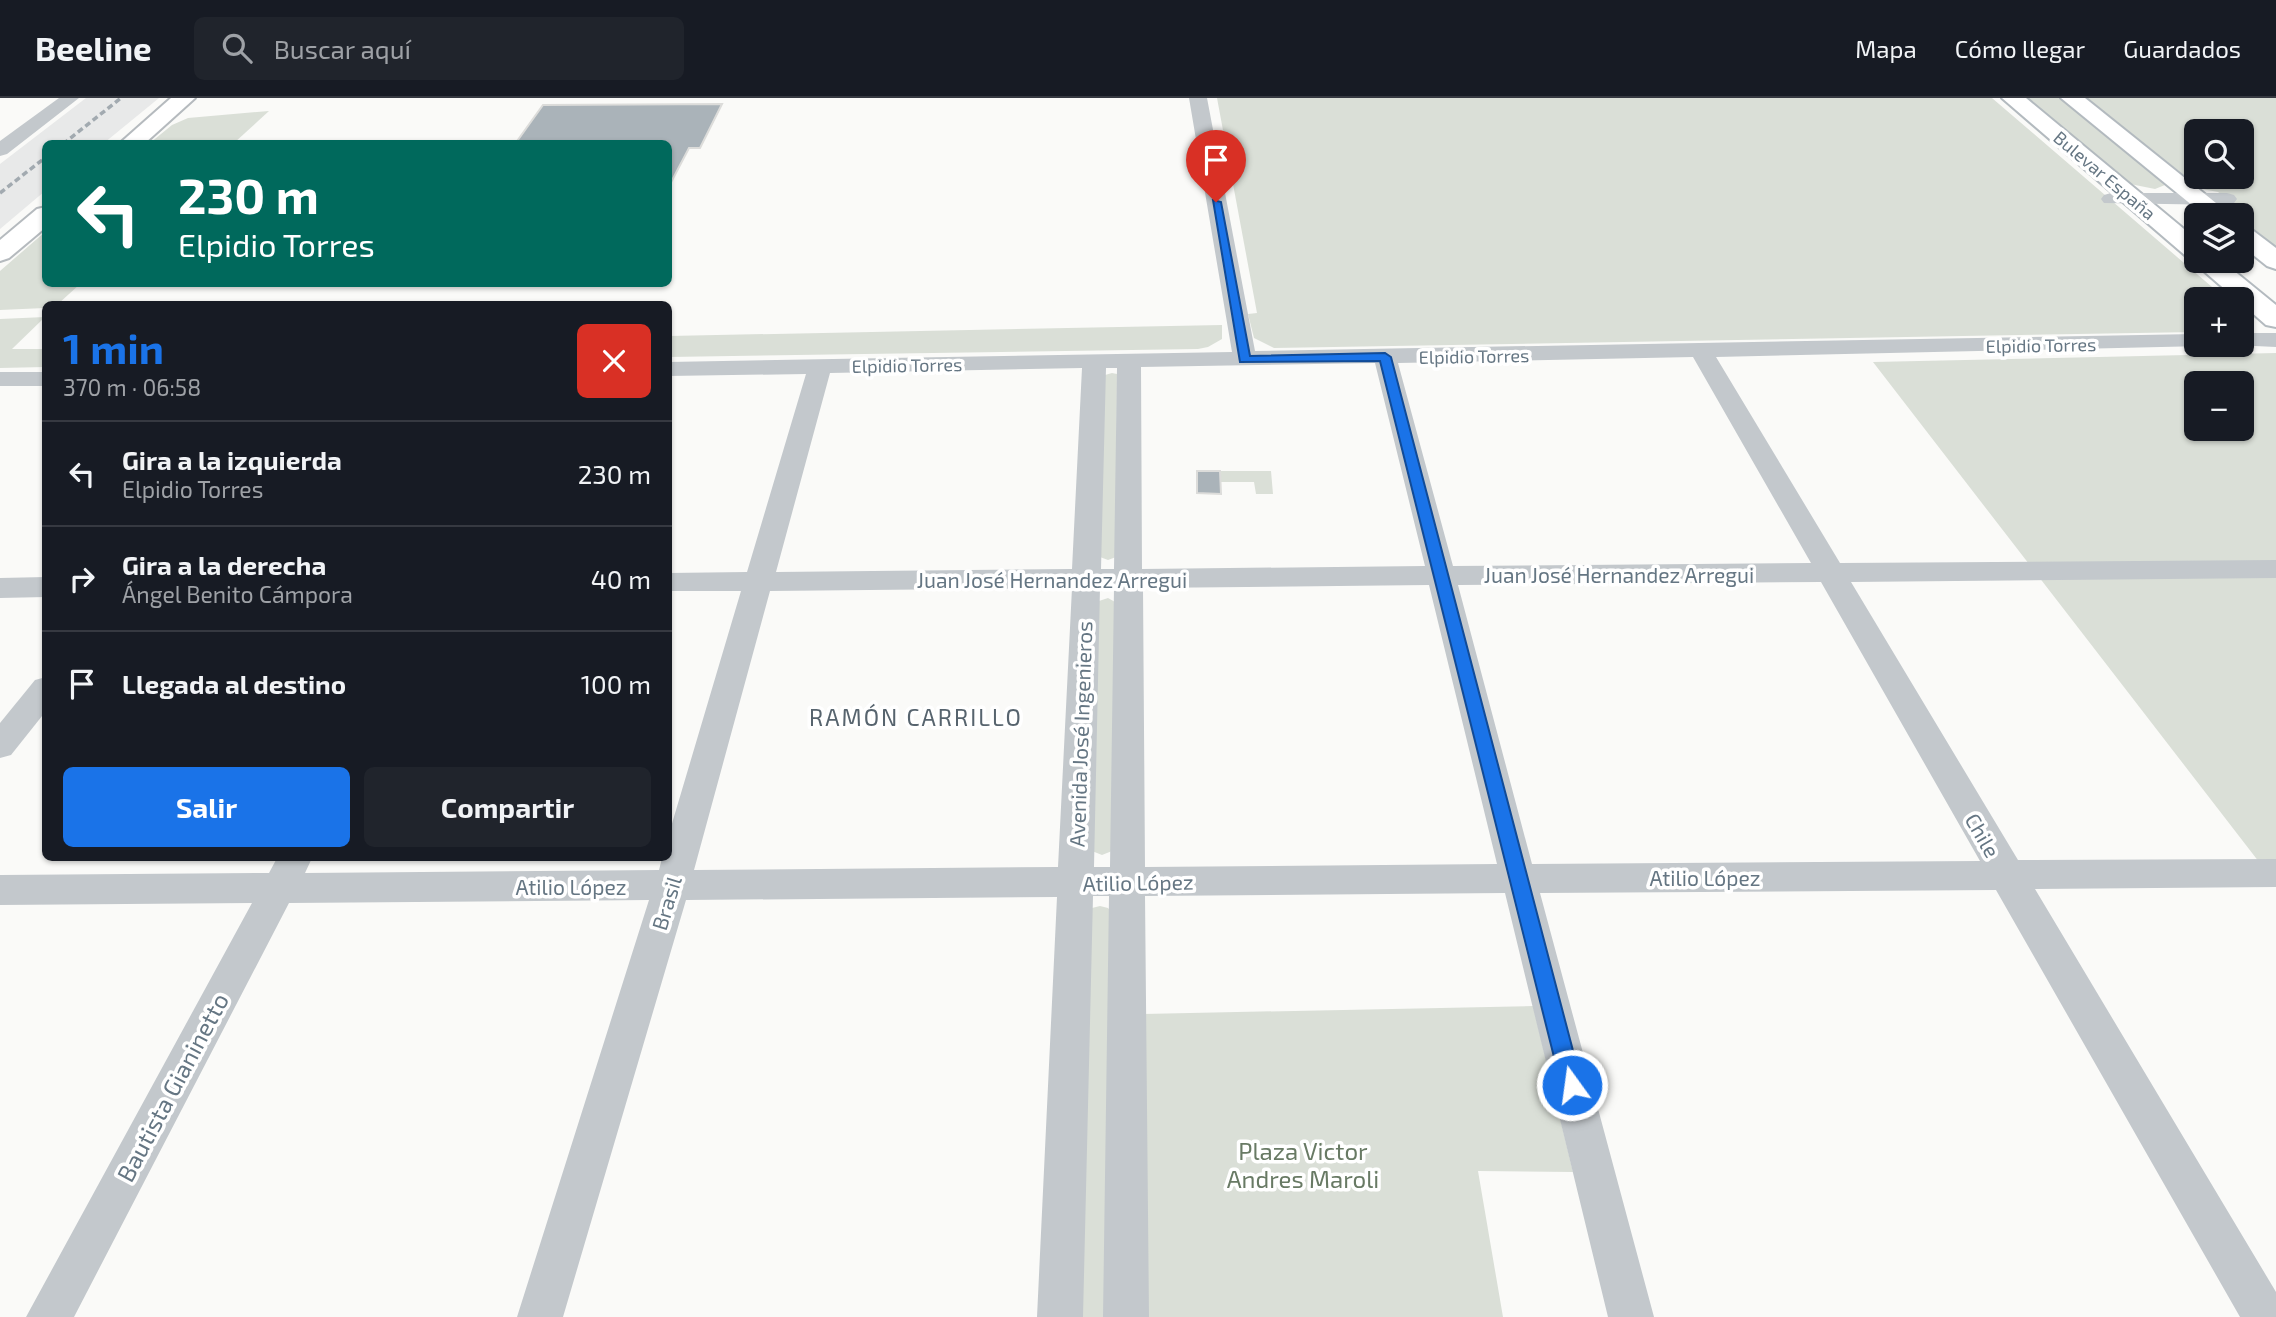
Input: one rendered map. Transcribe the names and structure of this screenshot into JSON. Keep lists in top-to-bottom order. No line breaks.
{"streets":{"main road":["Bulevar España"],"street":["Elpidio Torres","Juan José Hernandez Arregui","Avenida José Ingenieros","Chile","Atilio López","Brasil","Bautista Gianinetto"]},"crossings":[["Elpidio Torres","Avenida José Ingenieros"],["Elpidio Torres","Chile"],["Elpidio Torres","Brasil"],["Juan José Hernandez Arregui","Avenida José Ingenieros"],["Juan José Hernandez Arregui","Chile"],["Juan José Hernandez Arregui","Brasil"],["Avenida José Ingenieros","Atilio López"],["Chile","Atilio López"],["Atilio López","Brasil"],["Atilio López","Bautista Gianinetto"]],"districts":["RAMÓN CARRILLO"],"parks":["Plaza Victor Andres Maroli"],"page":{"header":"Beeline","search":"Buscar aquí","nav":["Mapa","Cómo llegar","Guardados"],"map_buttons":["+","−"],"turn":["230 m","Elpidio Torres"],"heading":["1 min","370 m · 06:58"],"list":[{"name":"Gira a la izquierda","note":"Elpidio Torres","value":"230 m"},{"name":"Gira a la derecha","note":"Ángel Benito Cámpora","value":"40 m"},{"name":"Llegada al destino","value":"100 m"}],"buttons":["Salir","Compartir"]}}
